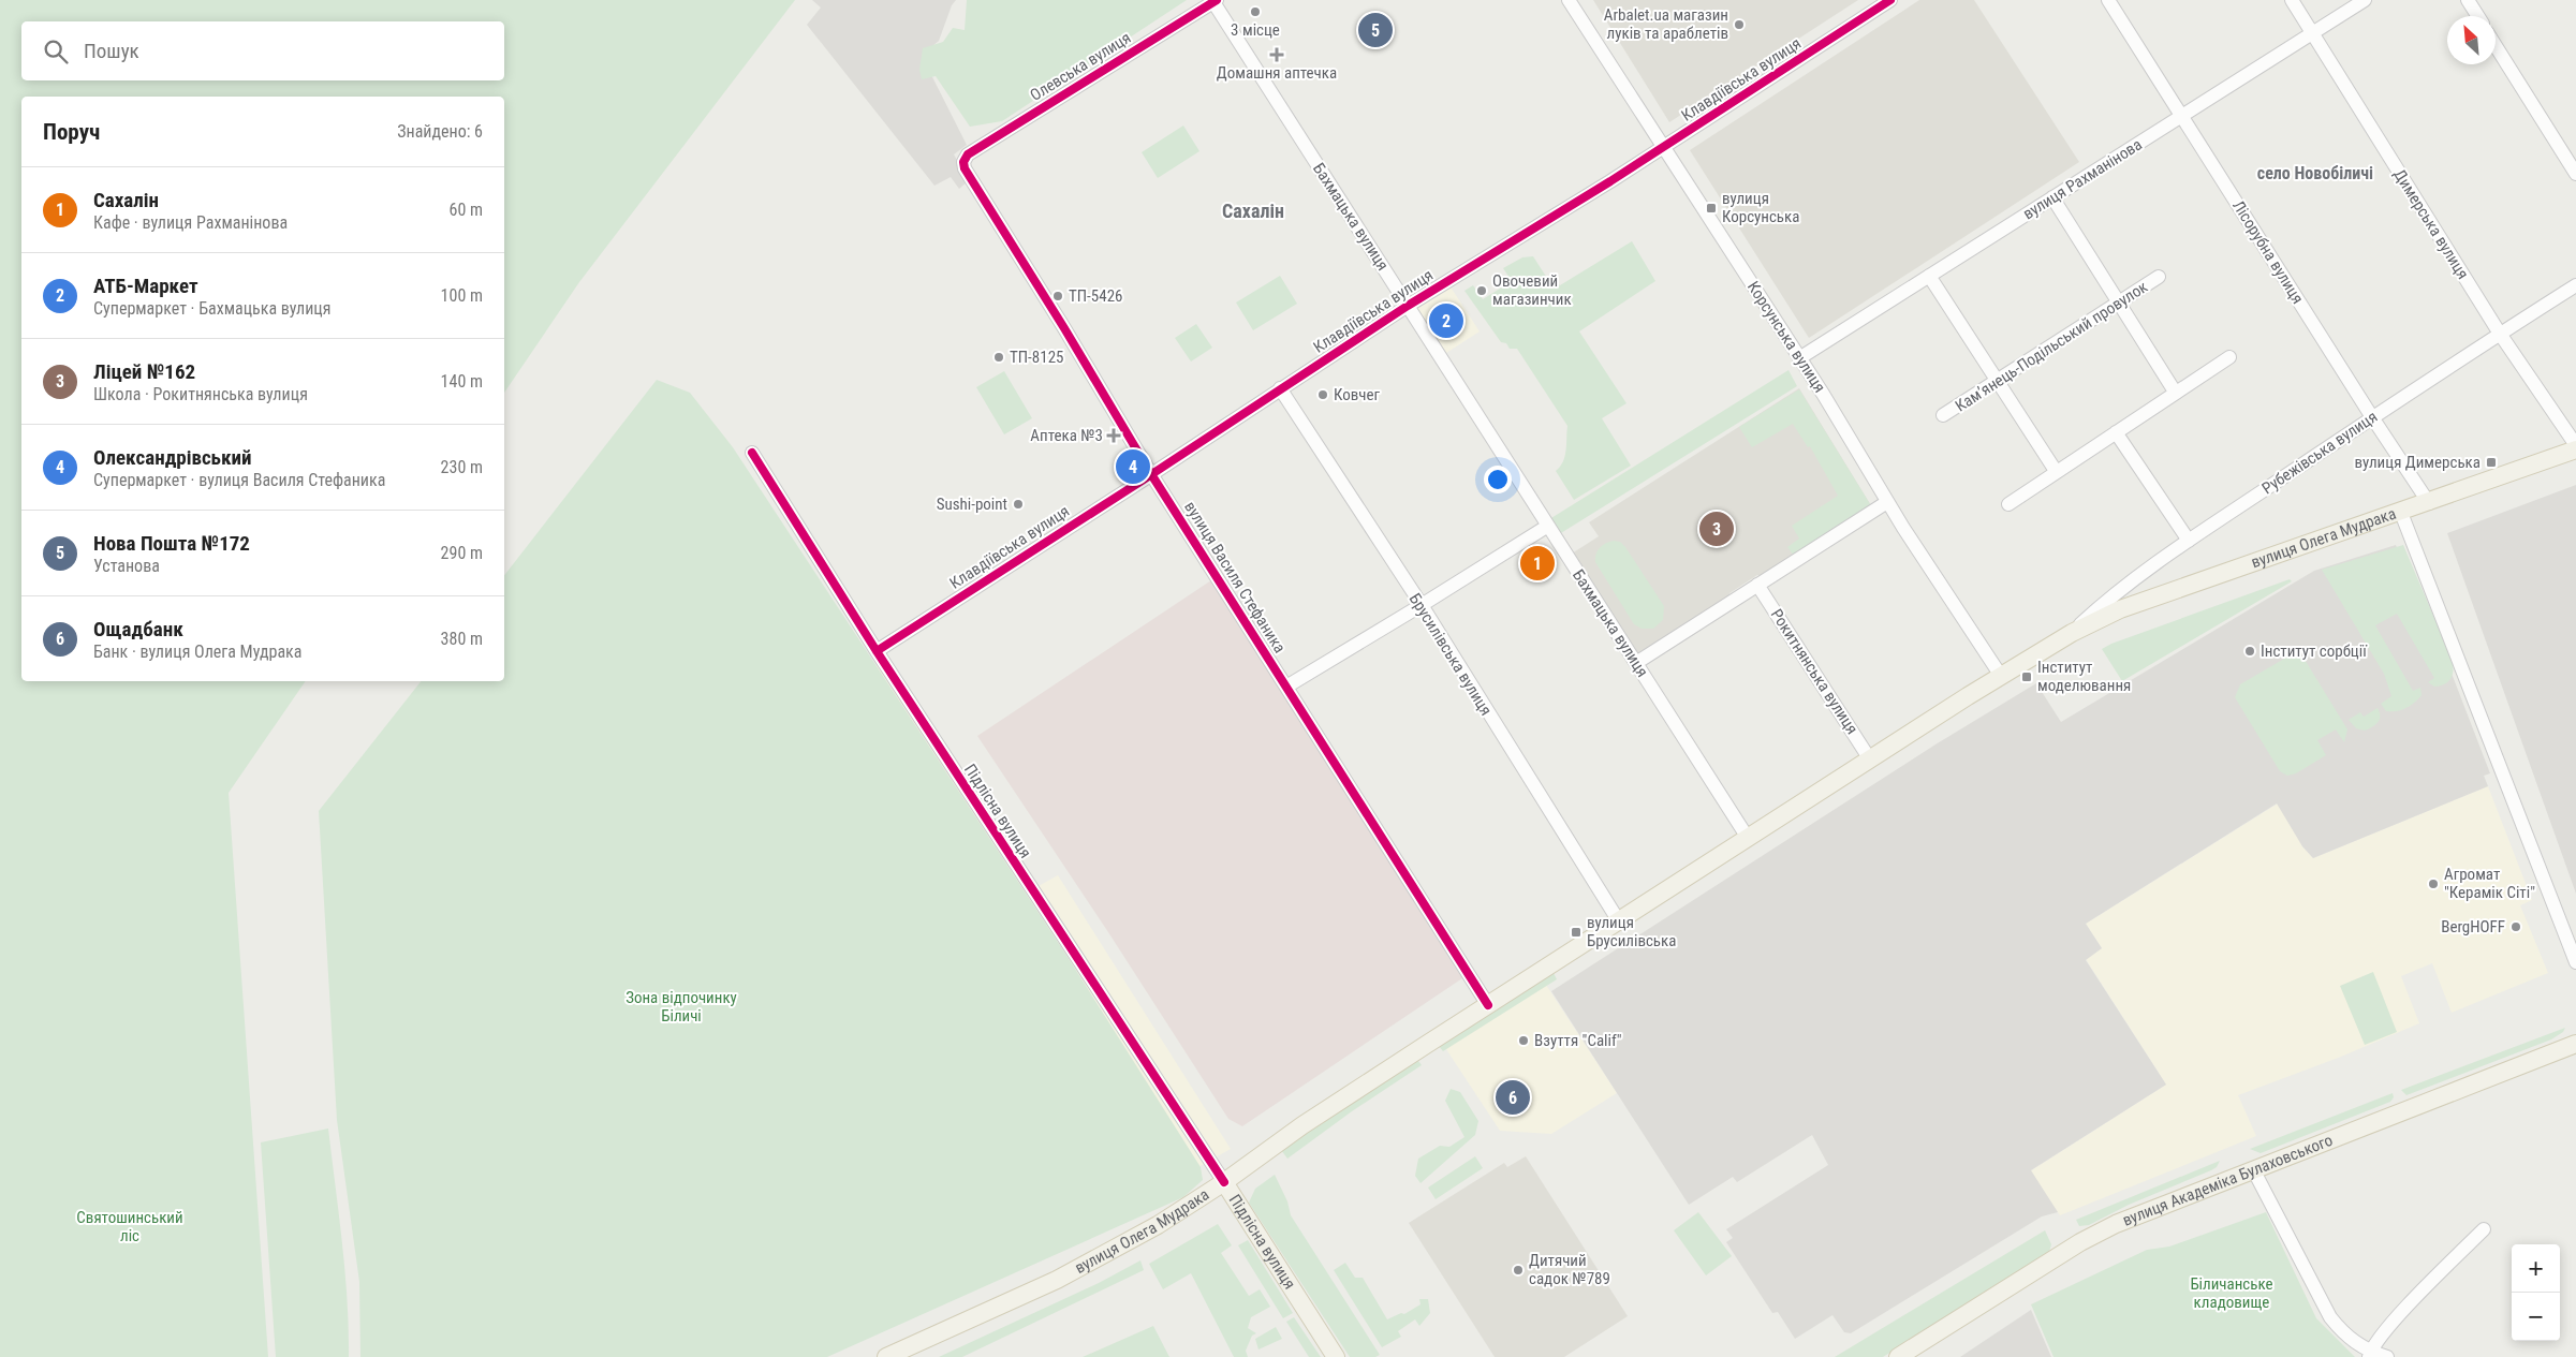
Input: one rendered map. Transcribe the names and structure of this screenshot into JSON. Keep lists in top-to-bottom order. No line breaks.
{"streets":{"main road":["вулиця Олега Мудрака","Підлісна вулиця","вулиця Академіка Булаховського"],"street":["Олевська вулиця","Клавдіївська вулиця","вулиця Рахманінова","Бахмацька вулиця","Димерська вулиця","Лісорубна вулиця","Корсунська вулиця","Камʼянець-Подільський провулок","Рубежівська вулиця","вулиця Василя Стефаника","Брусилівська вулиця","Рокитнянська вулиця"]},"crossings":[["Олевська вулиця","Бахмацька вулиця"],["Олевська вулиця","вулиця Василя Стефаника"],["Клавдіївська вулиця","Бахмацька вулиця"],["Клавдіївська вулиця","Корсунська вулиця"],["Клавдіївська вулиця","вулиця Василя Стефаника"],["Клавдіївська вулиця","Брусилівська вулиця"],["Клавдіївська вулиця","Підлісна вулиця"],["вулиця Рахманінова","Димерська вулиця"],["вулиця Рахманінова","Лісорубна вулиця"],["вулиця Рахманінова","Корсунська вулиця"],["Бахмацька вулиця","вулиця Олега Мудрака"],["Димерська вулиця","Рубежівська вулиця"],["Лісорубна вулиця","Рубежівська вулиця"],["Лісорубна вулиця","вулиця Олега Мудрака"],["Корсунська вулиця","вулиця Олега Мудрака"],["Рубежівська вулиця","вулиця Олега Мудрака"],["вулиця Олега Мудрака","вулиця Василя Стефаника"],["вулиця Олега Мудрака","Брусилівська вулиця"],["вулиця Олега Мудрака","Рокитнянська вулиця"],["вулиця Олега Мудрака","Підлісна вулиця"]],"districts":["село Новобіличі","Сахалін"],"parks":["Зона відпочинку Біличі","Святошинський ліс","Біличанське кладовище"],"places":{"other":["3 місце","Arbalet.ua магазин луків та араблетів","Овочевий магазинчик","ТП-5426","ТП-8125","Ковчег","Sushi-point","Інститут сорбції","Агромат \"Керамік Сіті\"","BergHOFF","Взуття \"Calif\"","Дитячий садок №789"],"health":["Домашня аптечка","Аптека №3"],"transit":["вулиця Корсунська","вулиця Димерська","Інститут моделювання","вулиця Брусилівська"]},"north":"top left","page":{"pins":["5","2","4","3","1","6"],"search":"Пошук","heading":["Поруч","Знайдено: 6"],"list":[{"mark":"1","name":"Сахалін","note":"Кафе · вулиця Рахманінова","value":"60 m"},{"mark":"2","name":"АТБ-Маркет","note":"Супермаркет · Бахмацька вулиця","value":"100 m"},{"mark":"3","name":"Ліцей №162","note":"Школа · Рокитнянська вулиця","value":"140 m"},{"mark":"4","name":"Олександрівський","note":"Супермаркет · вулиця Василя Стефаника","value":"230 m"},{"mark":"5","name":"Нова Пошта №172","note":"Установа","value":"290 m"},{"mark":"6","name":"Ощадбанк","note":"Банк · вулиця Олега Мудрака","value":"380 m"}],"map_buttons":["+","−"]}}
